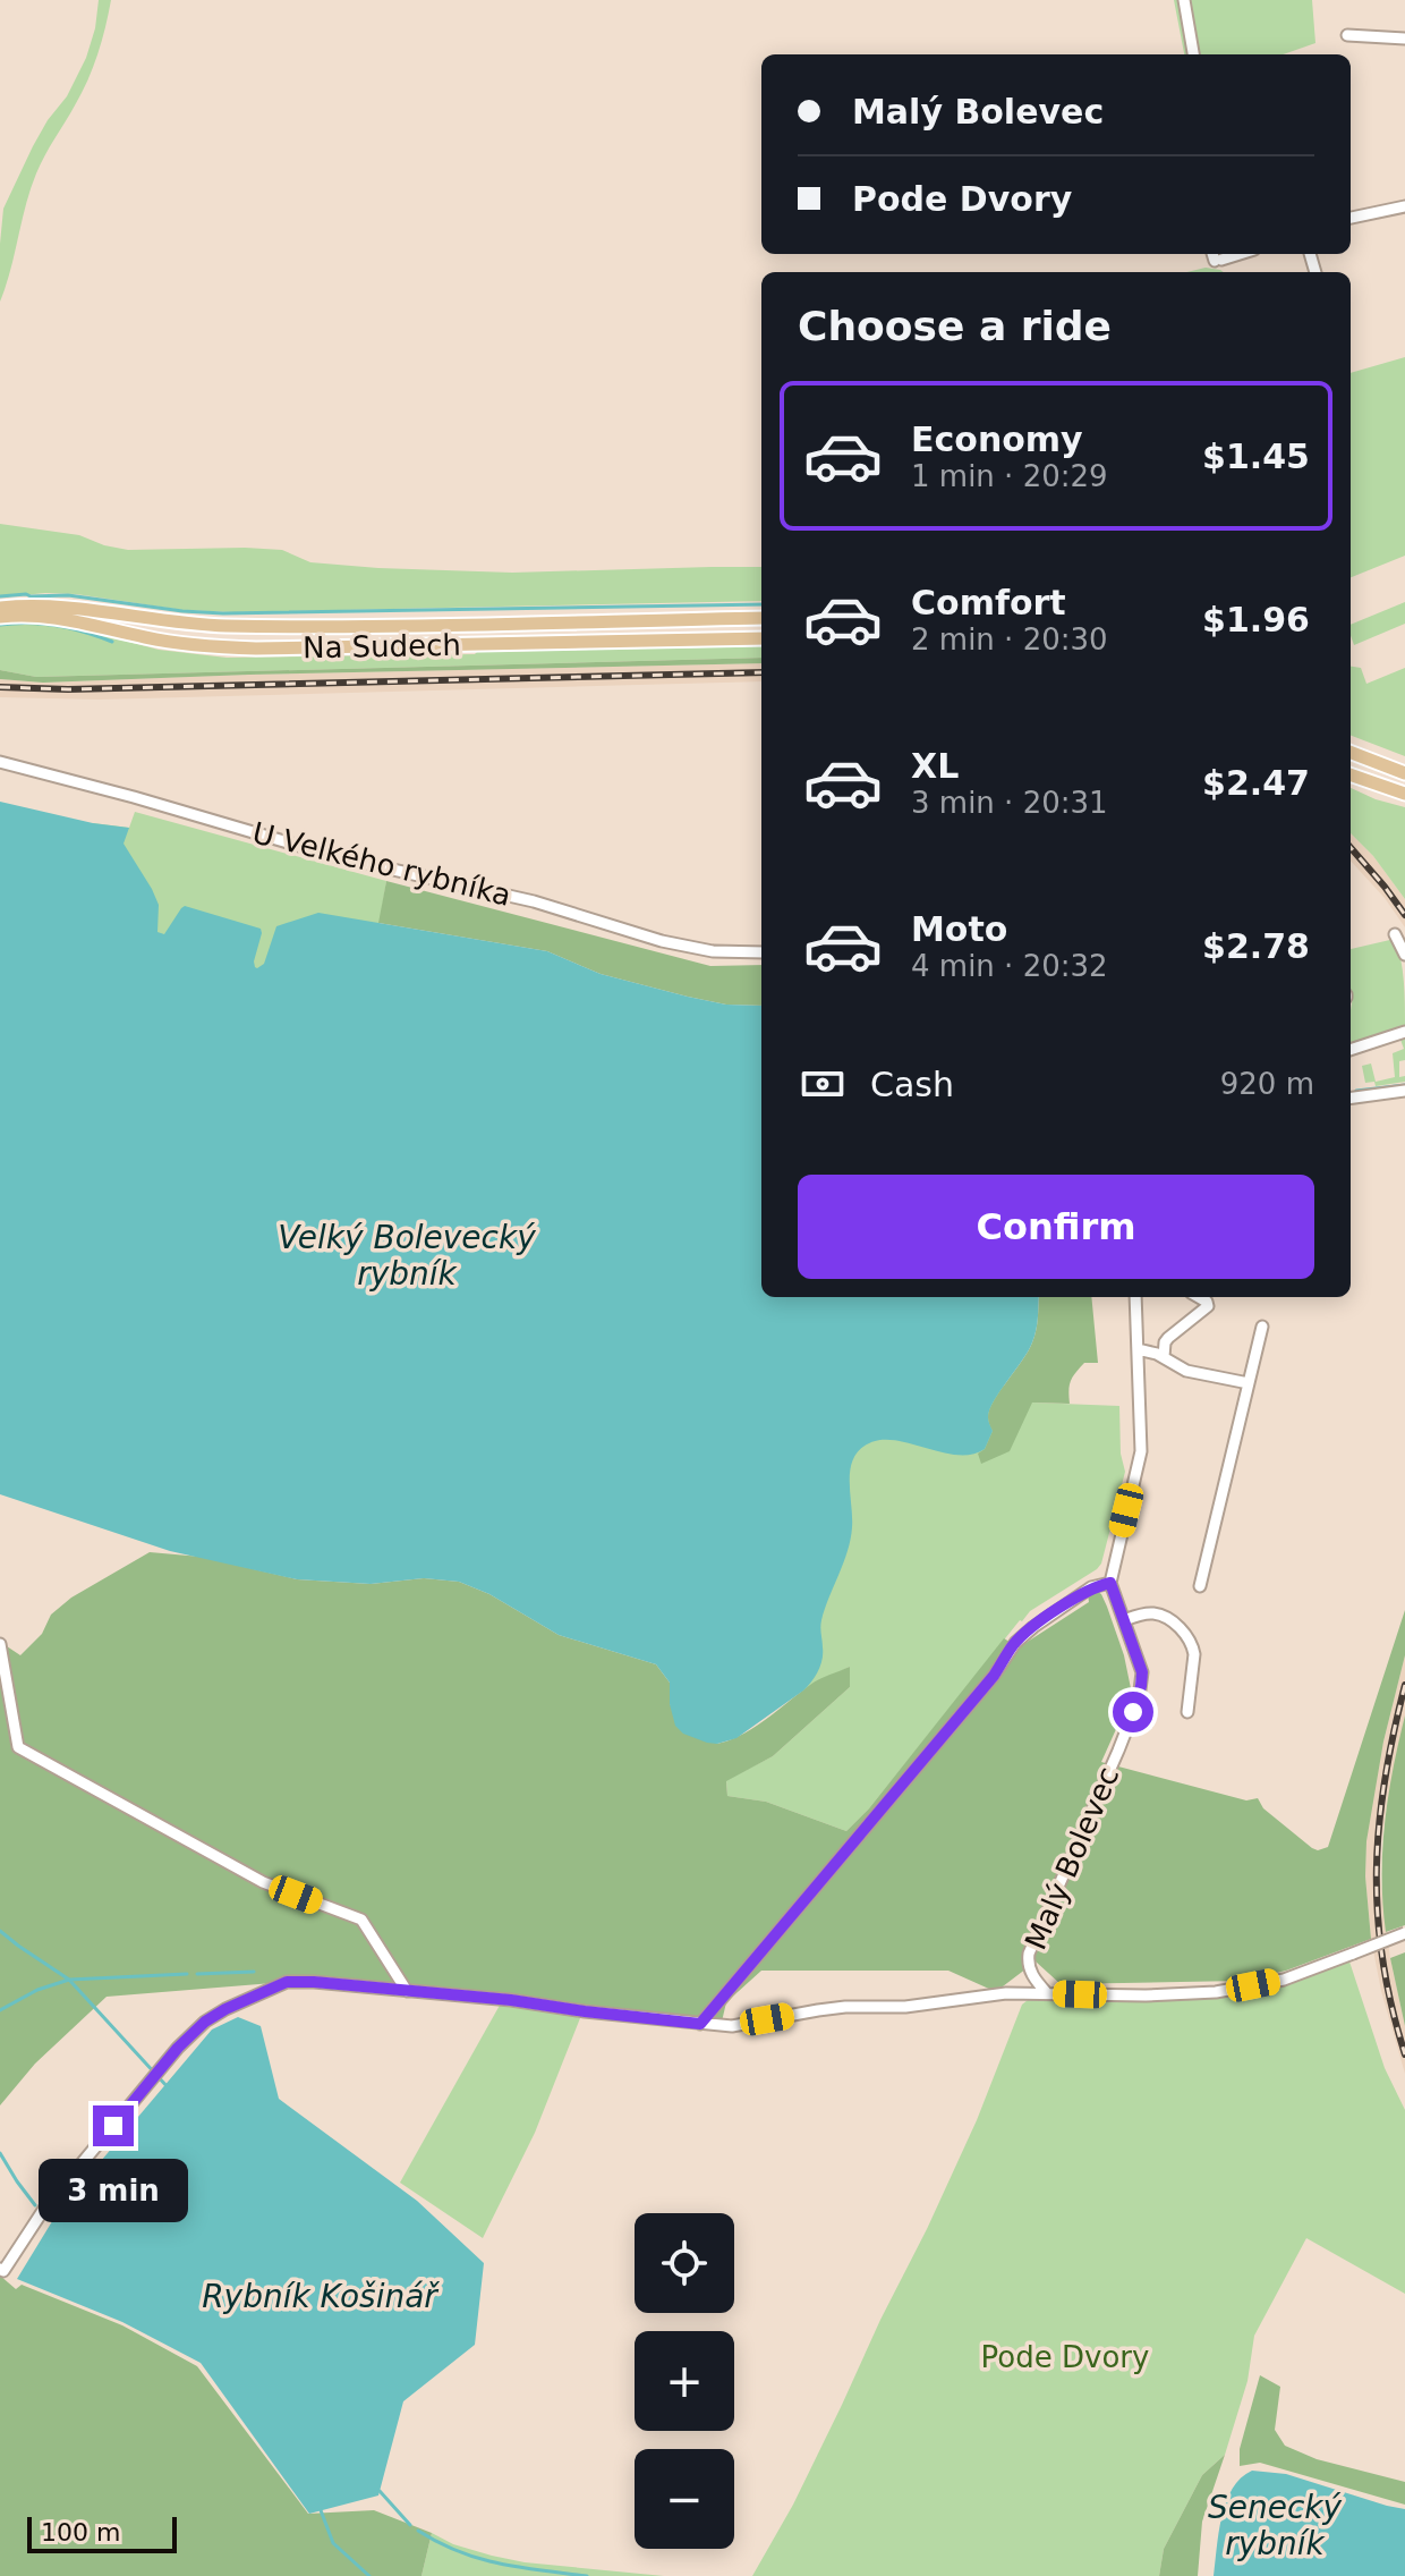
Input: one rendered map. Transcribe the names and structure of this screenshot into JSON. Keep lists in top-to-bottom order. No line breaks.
{"streets":{"main road":["Na Sudech"],"street":["U Velkého rybníka","Malý Bolevec"]},"water":["Velký Bolevecký rybník","Rybník Košinář","Senecký rybník"],"parks":["Pode Dvory"],"scale_bar":"100 m","page":{"banner":["Malý Bolevec","Pode Dvory"],"heading":"Choose a ride","list":[{"name":"Economy","note":"1 min · 20:29","value":"$1.45"},{"name":"Comfort","note":"2 min · 20:30","value":"$1.96"},{"name":"XL","note":"3 min · 20:31","value":"$2.47"},{"name":"Moto","note":"4 min · 20:32","value":"$2.78"}],"pay":["Cash","920 m"],"buttons":"Confirm","bubble":"3 min","map_buttons":["+","−"],"scale":"100 m"}}
